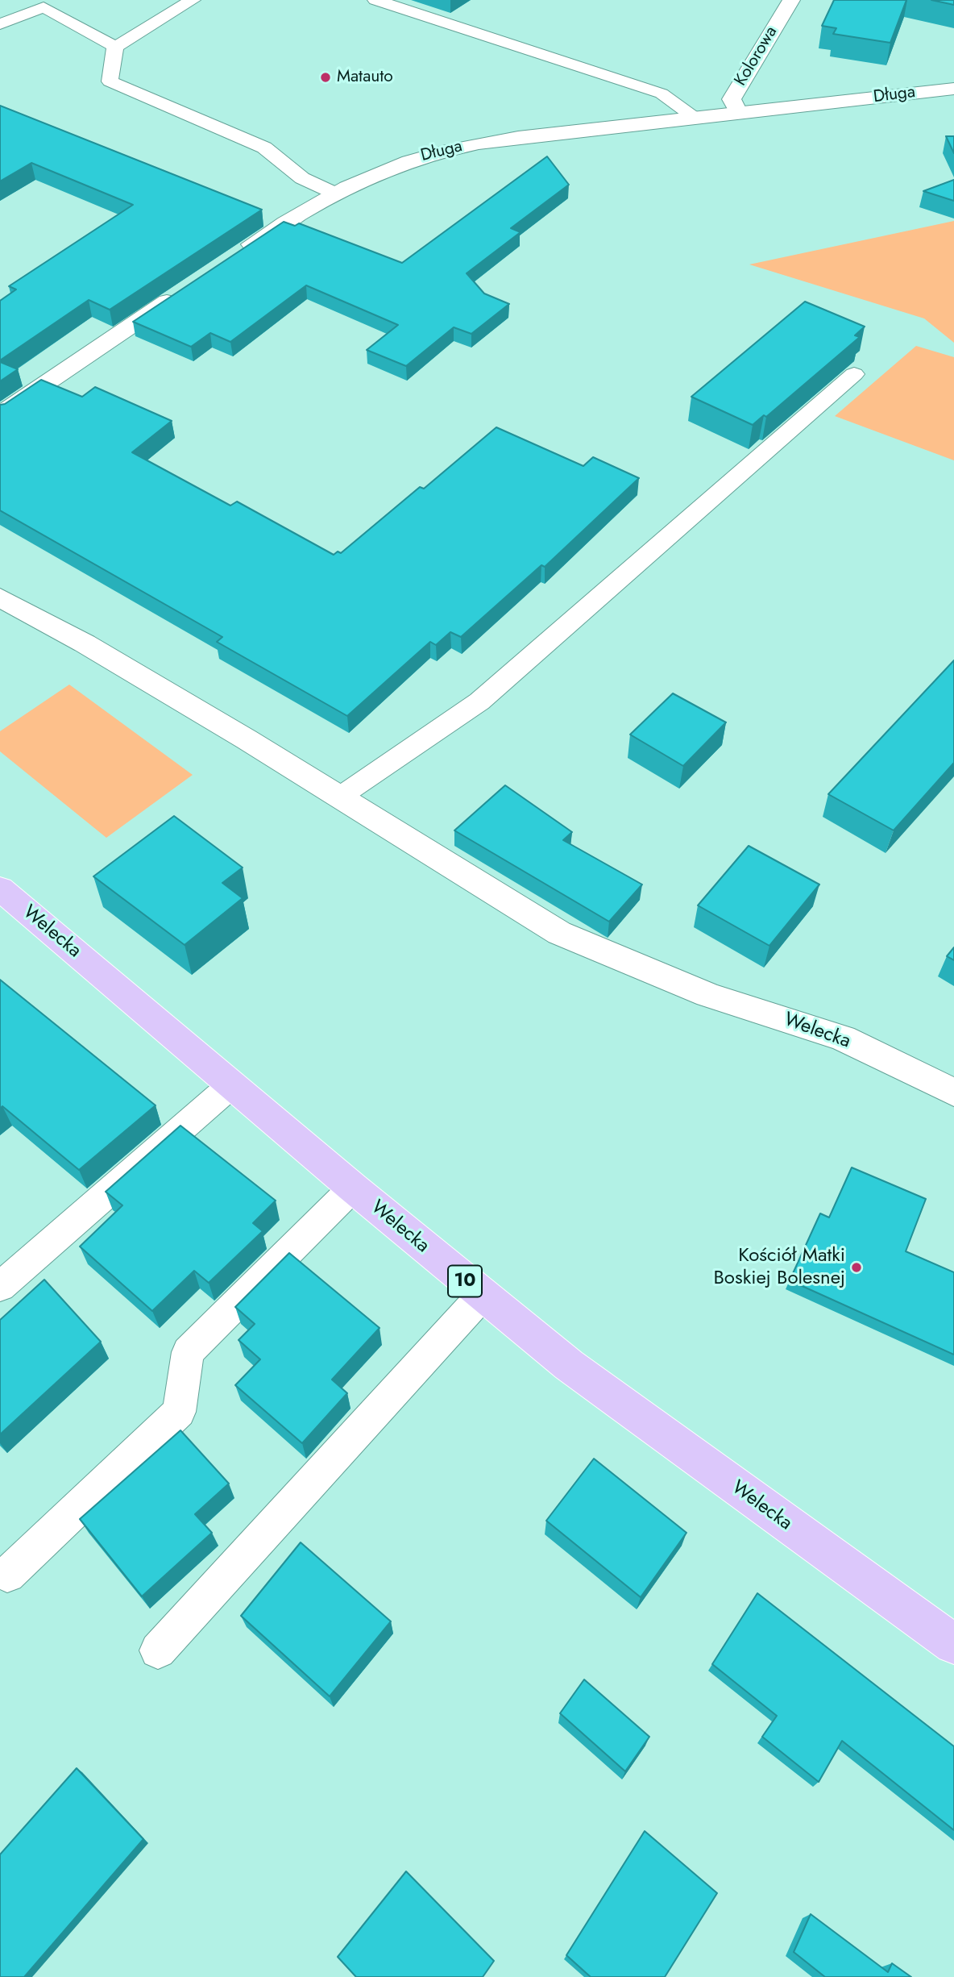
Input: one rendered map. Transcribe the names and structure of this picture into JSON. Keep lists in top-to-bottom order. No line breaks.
{"streets":{"main road":["Welecka","10"],"street":["Kolorowa","Długa"]},"crossings":[["Kolorowa","Długa"]],"places":["Matauto","Kościół Matki Boskiej Bolesnej"]}
